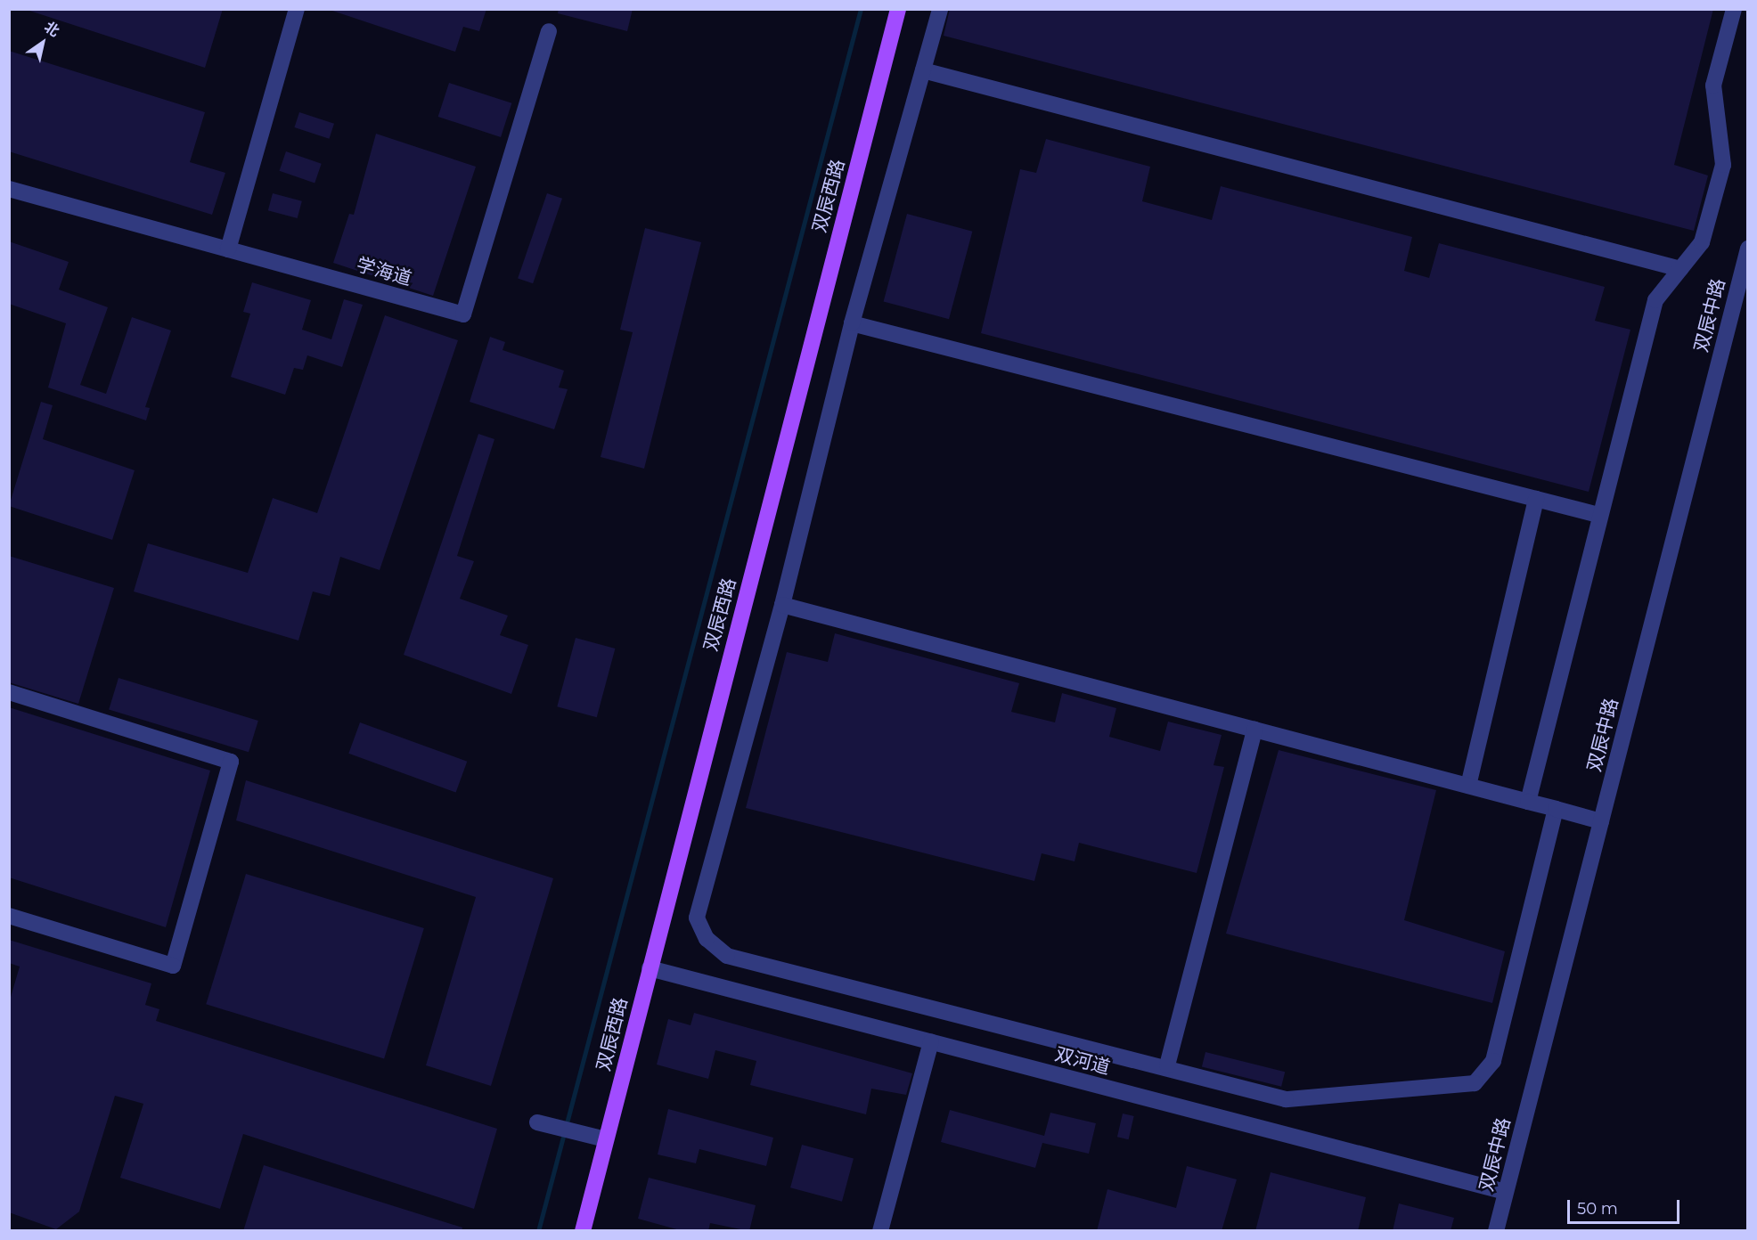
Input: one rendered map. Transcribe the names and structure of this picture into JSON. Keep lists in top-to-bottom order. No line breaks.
{"streets":{"main road":["双辰西路"],"street":["学海道","双辰中路","双河道"]},"crossings":[["双辰西路","双河道"],["双辰中路","双河道"]],"scale_bar":"50 m","north":"top right"}
